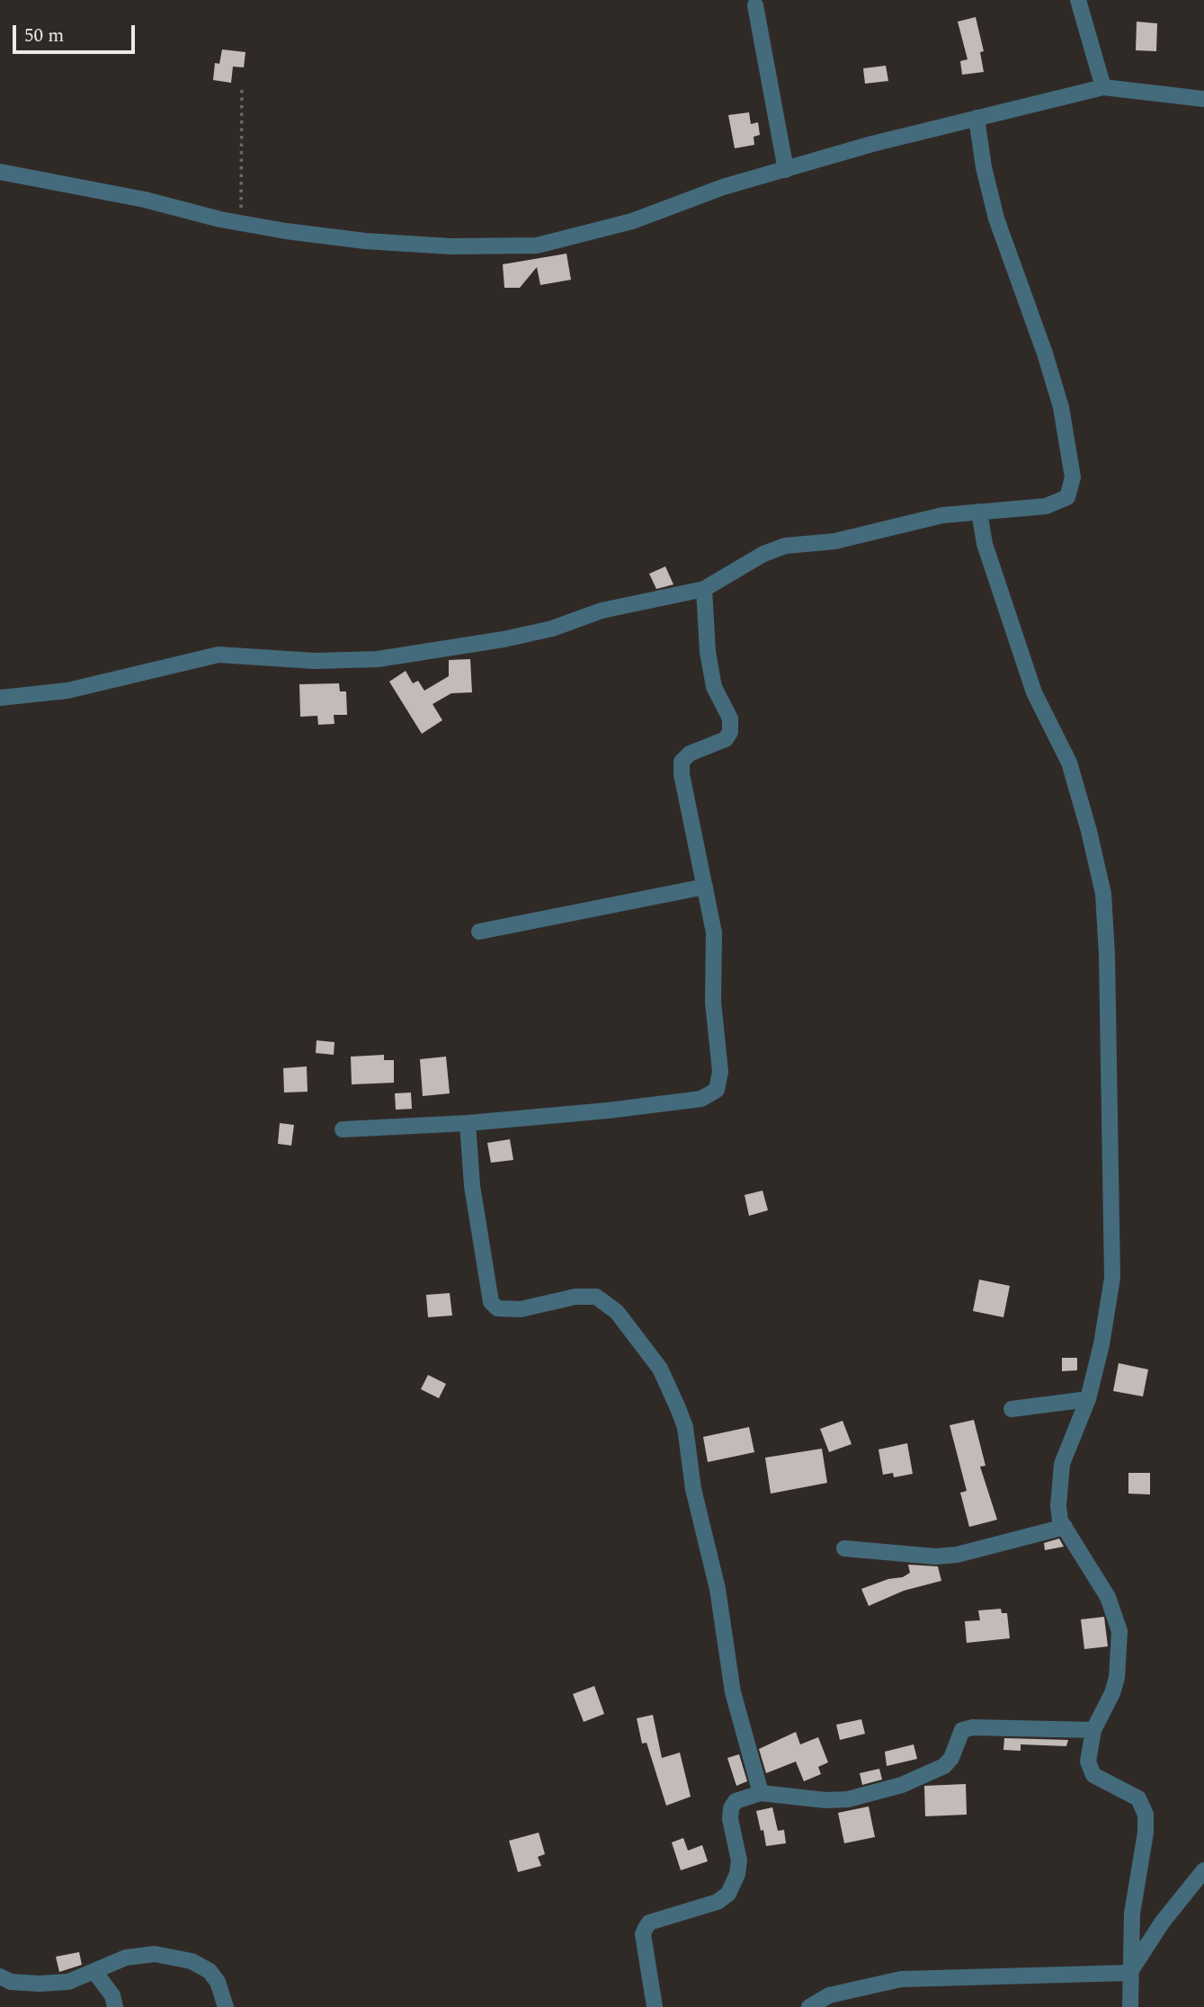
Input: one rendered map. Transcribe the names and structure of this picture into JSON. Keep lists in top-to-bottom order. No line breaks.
{"scale_bar":"50 m"}
